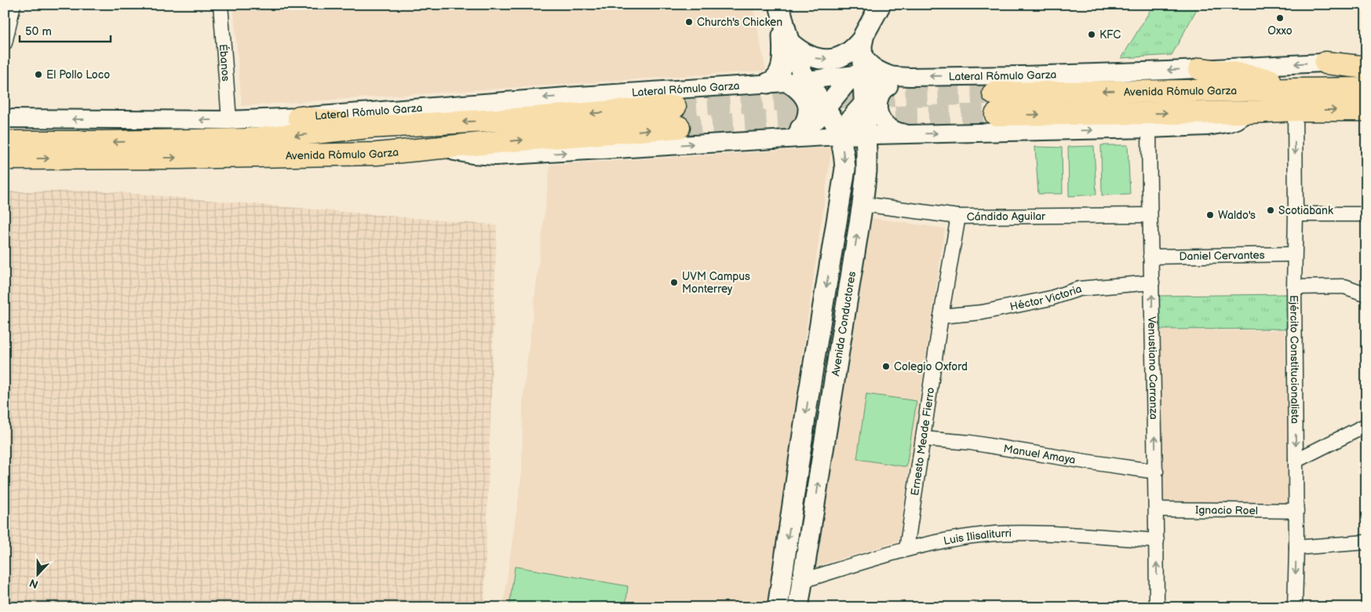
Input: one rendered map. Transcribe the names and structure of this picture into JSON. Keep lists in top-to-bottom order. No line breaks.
{"streets":{"main road":["Avenida Rómulo Garza","Avenida Conductores"],"street":["Ébanos","Lateral Rómulo Garza","Cándido Aguilar","Daniel Cervantes","Héctor Victoria","Ejército Constitucionalista","Venustiano Carranza","Ernesto Meade Fierro","Manuel Amaya","Ignacio Roel","Luis Ilisaliturri"]},"crossings":[["Ébanos","Lateral Rómulo Garza"],["Lateral Rómulo Garza","Avenida Conductores"],["Avenida Rómulo Garza","Ejército Constitucionalista"],["Cándido Aguilar","Avenida Conductores"],["Cándido Aguilar","Venustiano Carranza"],["Cándido Aguilar","Ernesto Meade Fierro"],["Daniel Cervantes","Ejército Constitucionalista"],["Daniel Cervantes","Venustiano Carranza"],["Héctor Victoria","Venustiano Carranza"],["Héctor Victoria","Ernesto Meade Fierro"],["Avenida Conductores","Luis Ilisaliturri"],["Ejército Constitucionalista","Ignacio Roel"],["Venustiano Carranza","Manuel Amaya"],["Venustiano Carranza","Ignacio Roel"],["Venustiano Carranza","Luis Ilisaliturri"],["Ernesto Meade Fierro","Manuel Amaya"],["Ernesto Meade Fierro","Luis Ilisaliturri"]],"one_way":["Ejército Constitucionalista","Venustiano Carranza"],"places":["Oxxo","Church's Chicken","KFC","El Pollo Loco","Scotiabank","Waldo's","UVM Campus Monterrey","Colegio Oxford"],"scale_bar":"50 m","north":"bottom"}
